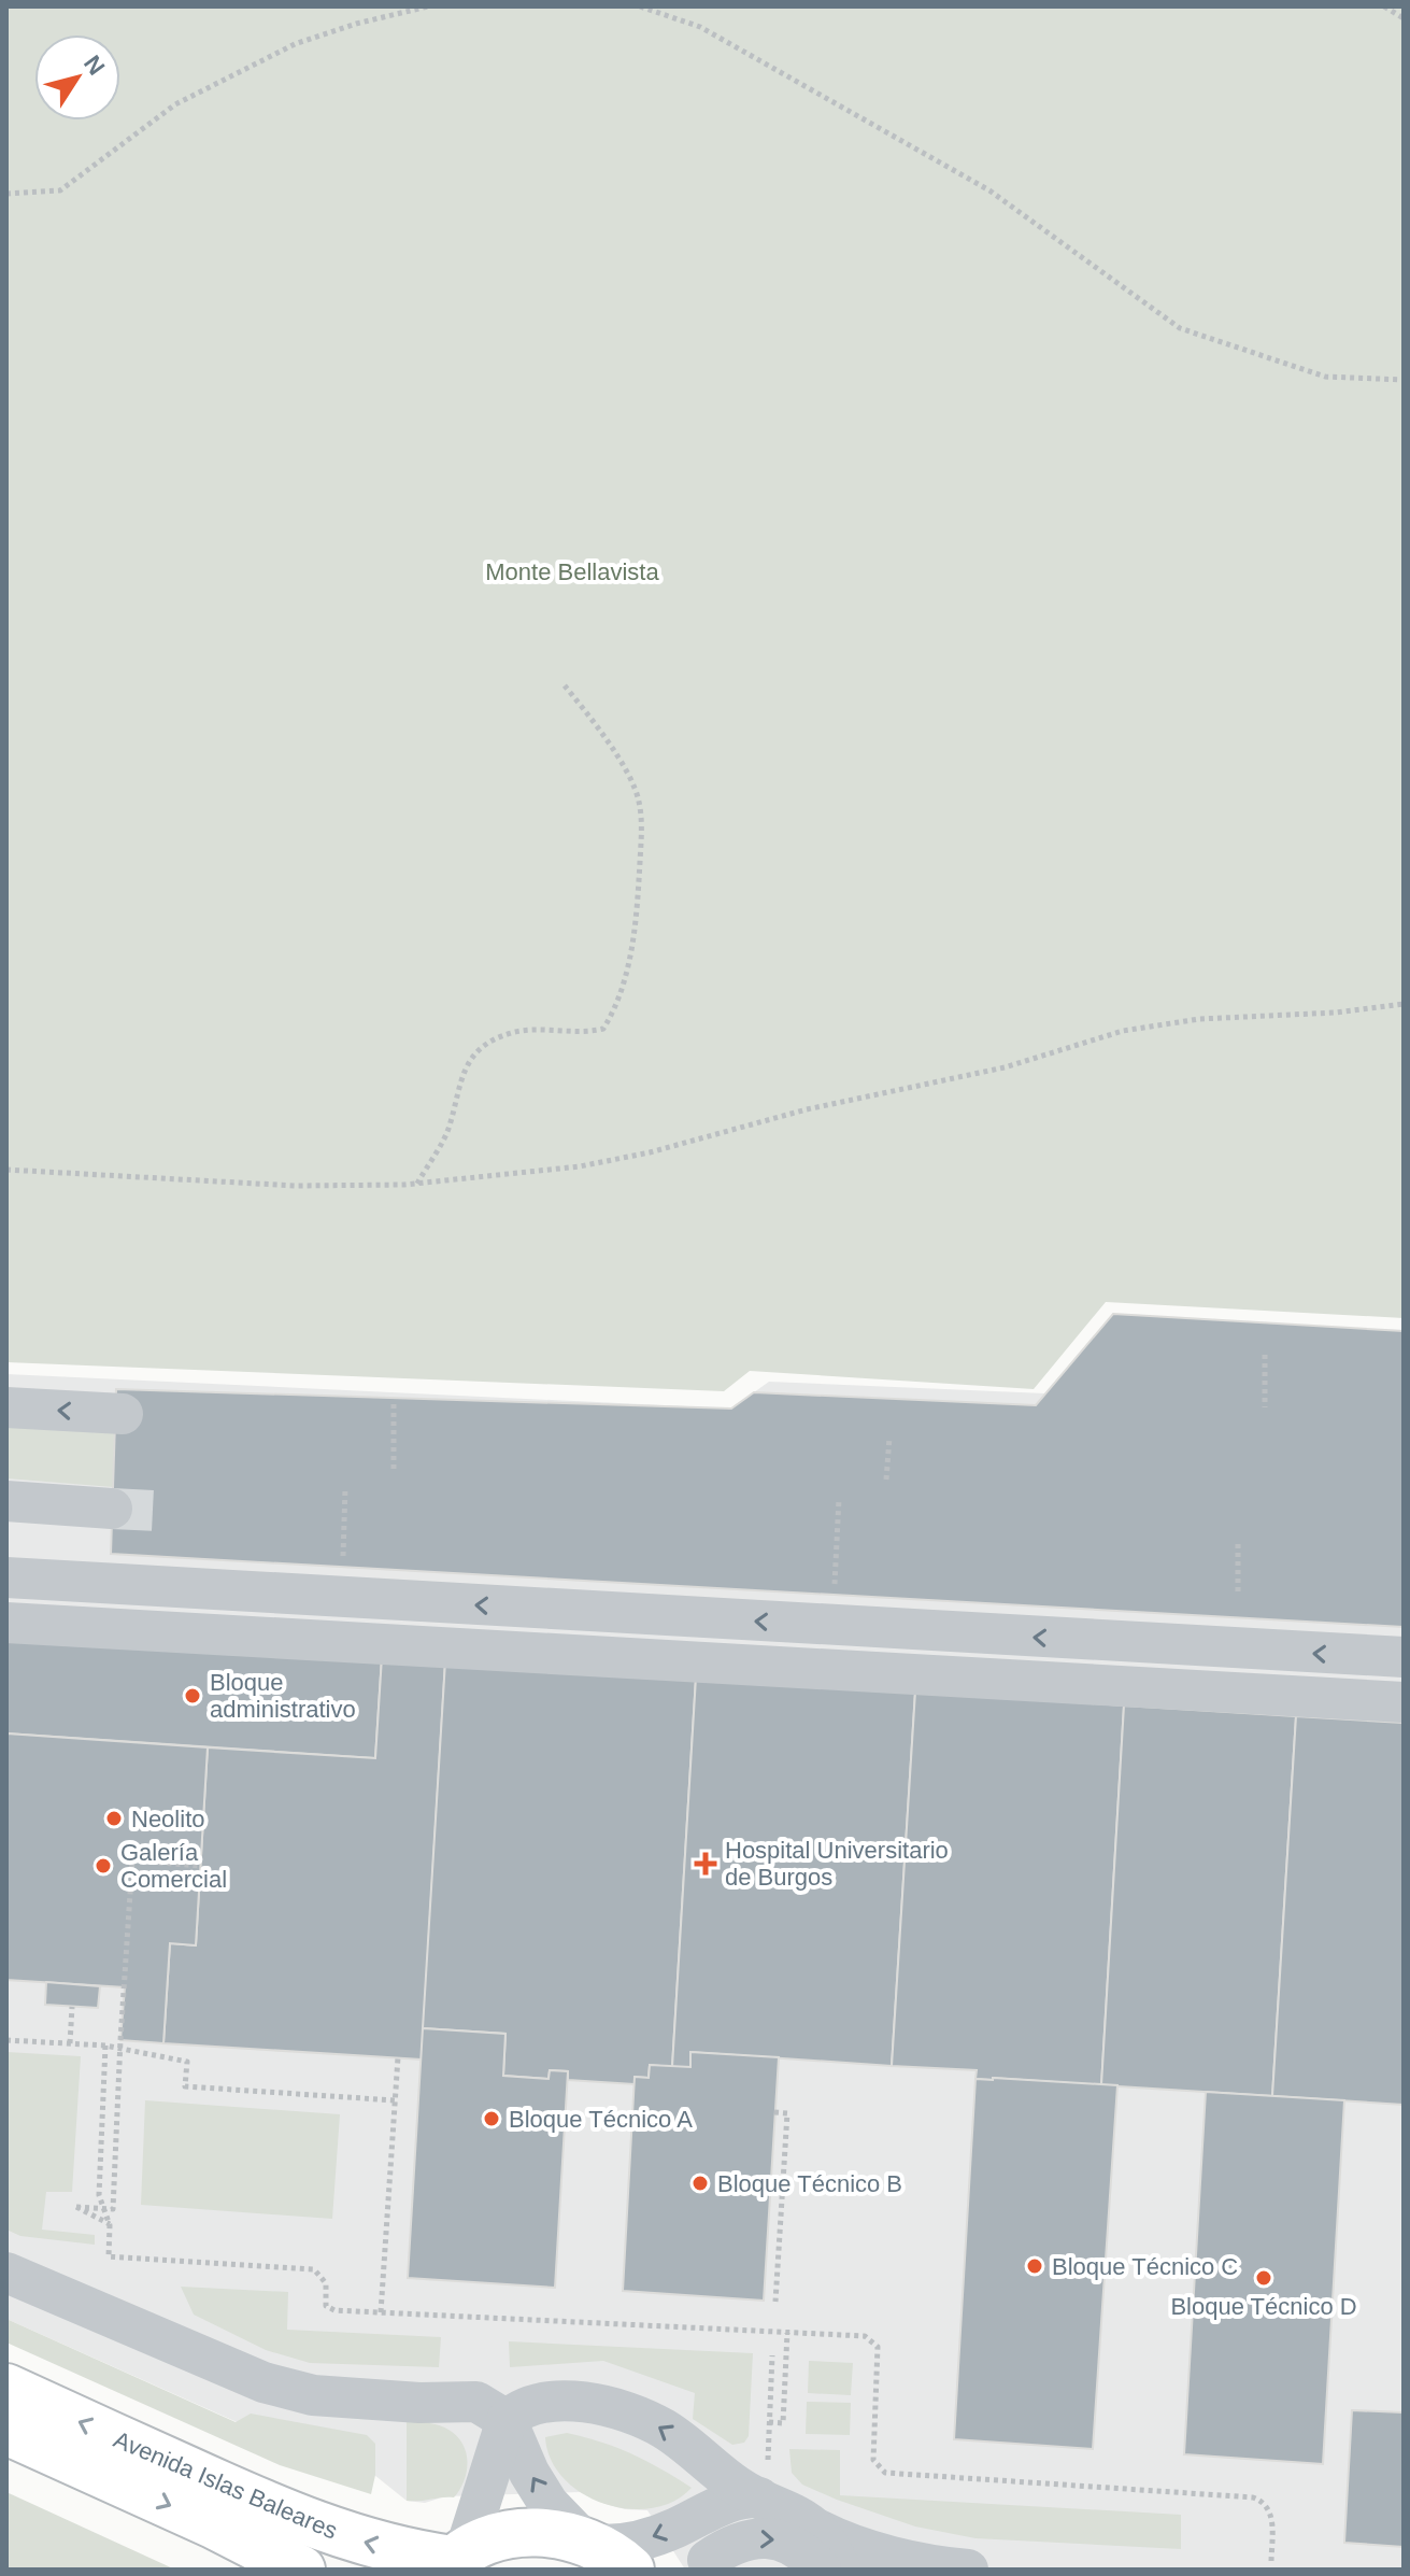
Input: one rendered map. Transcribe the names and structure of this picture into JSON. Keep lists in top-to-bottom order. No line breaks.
{"streets":{"main road":["Avenida Islas Baleares"]},"parks":["Monte Bellavista"],"places":{"other":["Bloque administrativo","Neolito","Galería Comercial","Bloque Técnico A","Bloque Técnico B","Bloque Técnico C","Bloque Técnico D"],"health":["Hospital Universitario de Burgos"]},"north":"top right"}
